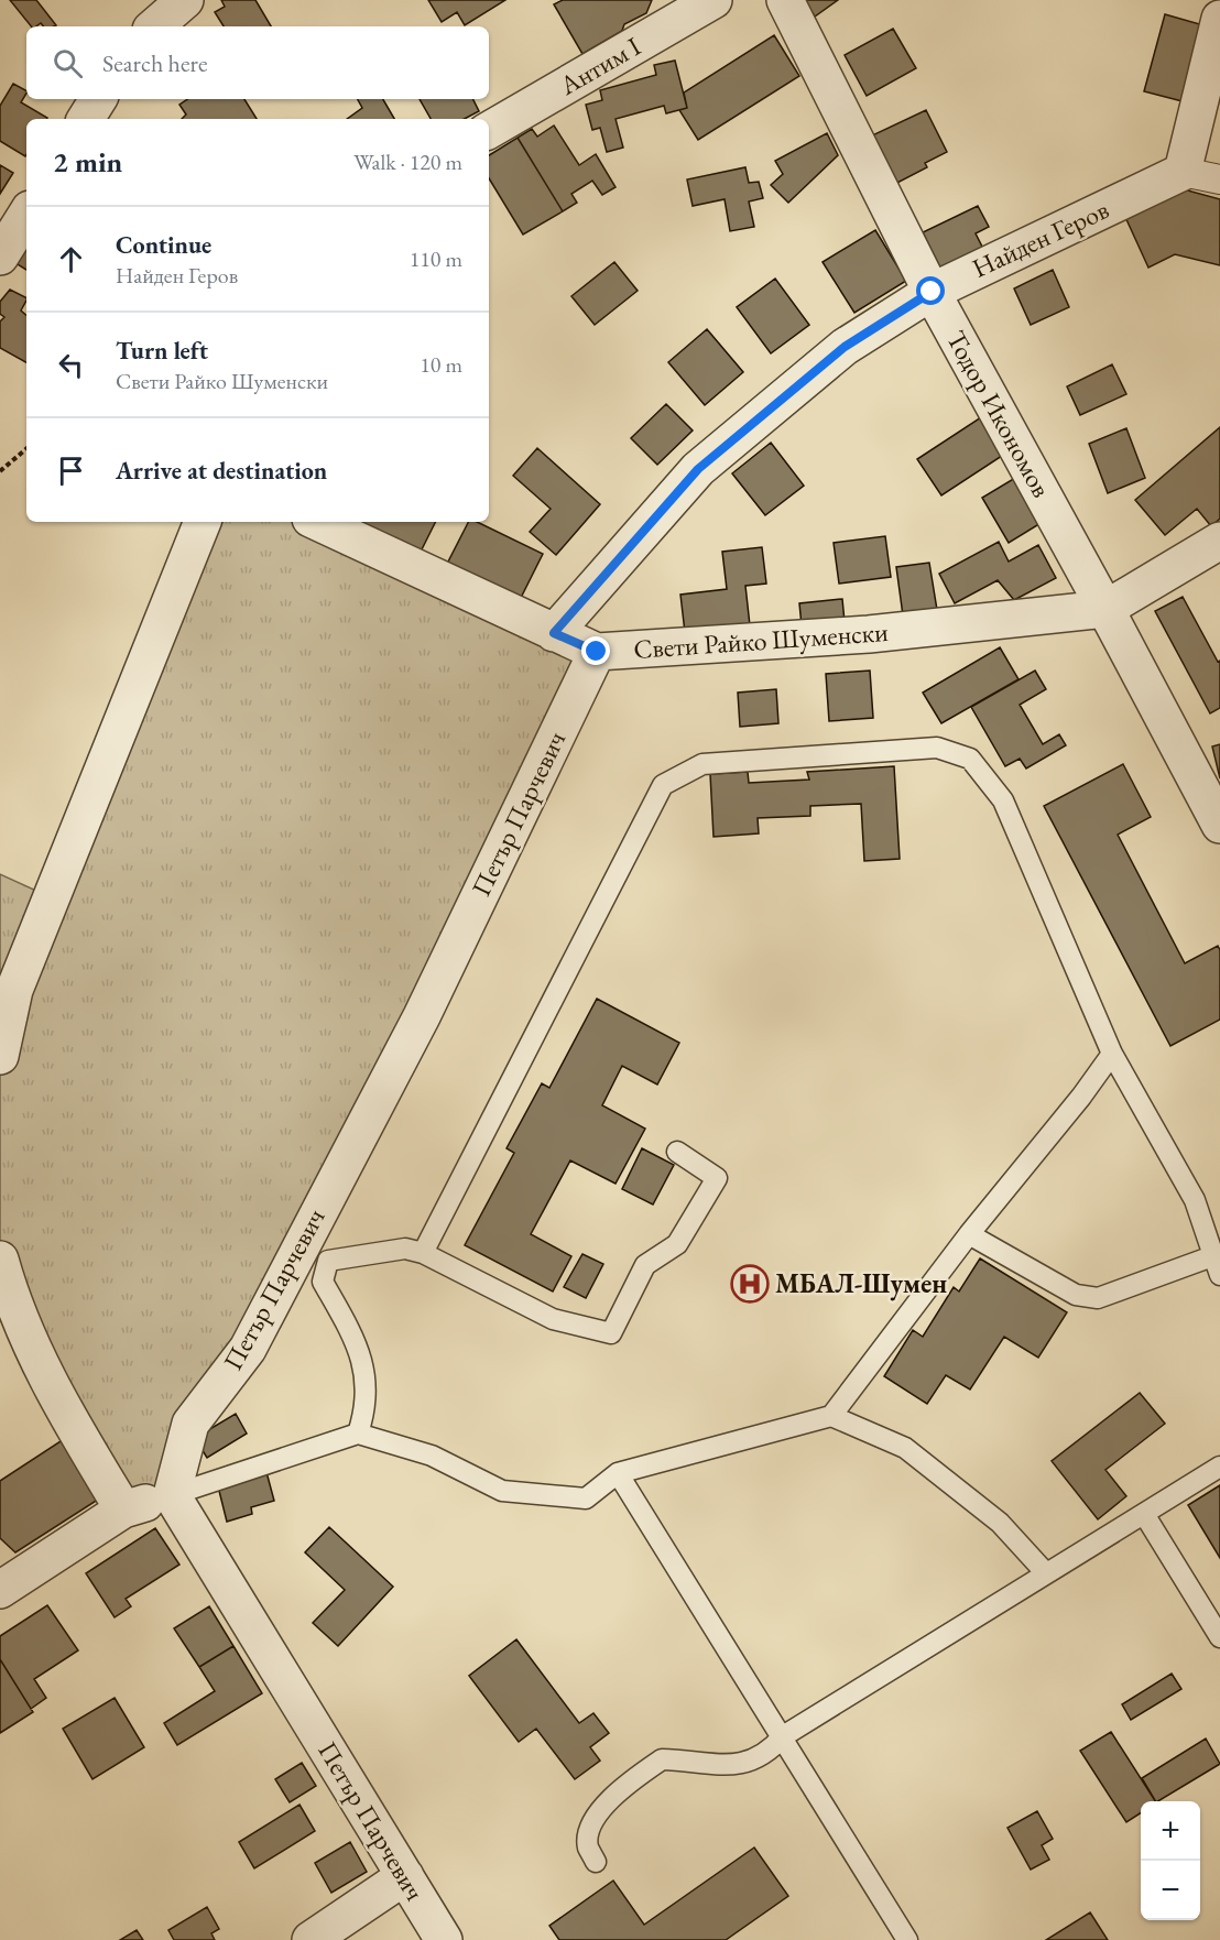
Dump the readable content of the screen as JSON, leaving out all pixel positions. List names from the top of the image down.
{
  "streets": {
    "street": [
      "Антим I",
      "Найден Геров",
      "Тодор Икономов",
      "Свети Райко Шуменски",
      "Петър Парчевич"
    ]
  },
  "crossings": [
    ["Найден Геров", "Тодор Икономов"],
    ["Найден Геров", "Свети Райко Шуменски"],
    ["Тодор Икономов", "Свети Райко Шуменски"],
    ["Свети Райко Шуменски", "Петър Парчевич"]
  ],
  "places": {
    "hospital": ["МБАЛ-Шумен"]
  },
  "page": {
    "search": "Search here",
    "heading": ["2 min", "Walk · 120 m"],
    "list": [
      ["Continue", "Найден Геров", "110 m"],
      ["Turn left", "Свети Райко Шуменски", "10 m"],
      "Arrive at destination"
    ],
    "map_buttons": ["+", "−"]
  }
}
